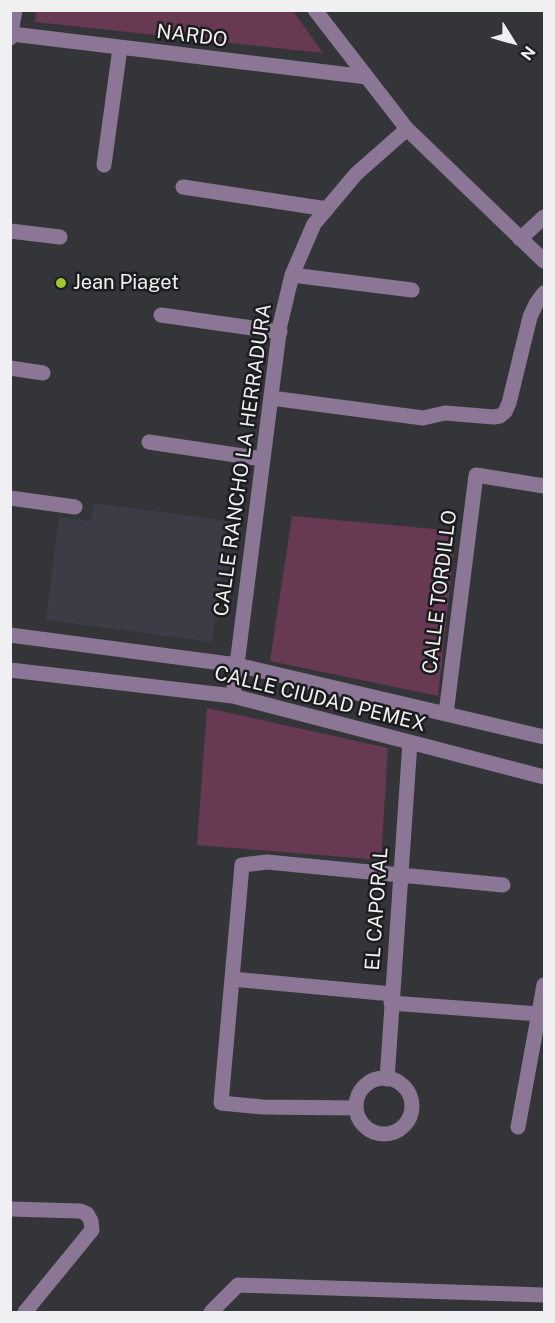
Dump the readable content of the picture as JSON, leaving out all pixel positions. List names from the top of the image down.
{
  "streets": {
    "street": [
      "NARDO",
      "CALLE RANCHO LA HERRADURA",
      "CALLE TORDILLO",
      "CALLE CIUDAD PEMEX",
      "EL CAPORAL"
    ]
  },
  "crossings": [
    ["CALLE RANCHO LA HERRADURA", "CALLE CIUDAD PEMEX"],
    ["CALLE TORDILLO", "CALLE CIUDAD PEMEX"],
    ["CALLE CIUDAD PEMEX", "EL CAPORAL"]
  ],
  "places": ["Jean Piaget"],
  "north": "bottom right"
}
